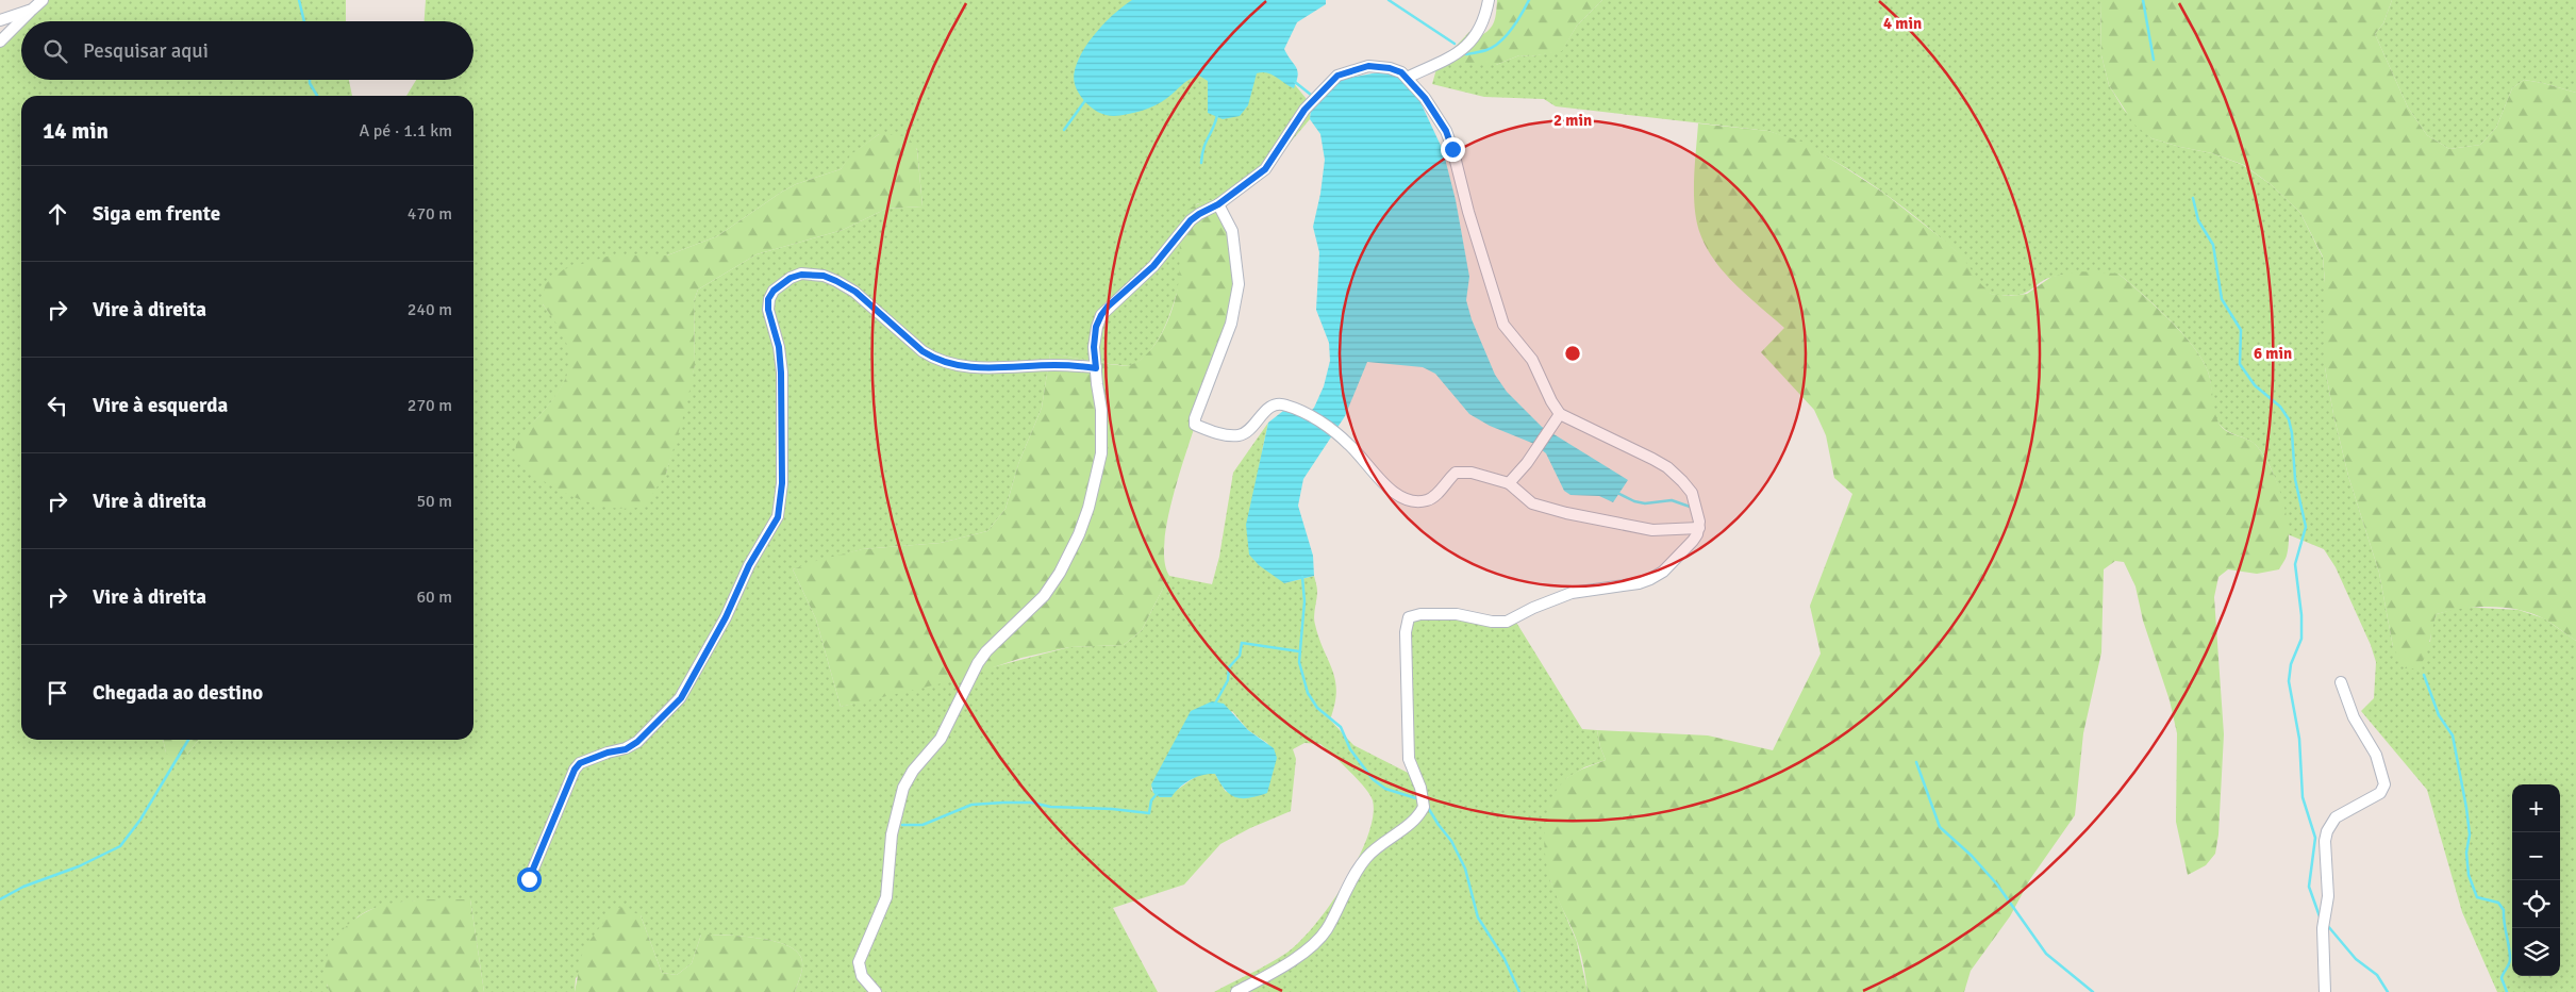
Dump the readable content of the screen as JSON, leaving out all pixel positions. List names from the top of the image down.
{
  "page": {
    "search": "Pesquisar aqui",
    "heading": ["14 min", "A pé · 1.1 km"],
    "list": [
      ["Siga em frente", "470 m"],
      ["Vire à direita", "240 m"],
      ["Vire à esquerda", "270 m"],
      ["Vire à direita", "50 m"],
      ["Vire à direita", "60 m"],
      "Chegada ao destino"
    ],
    "map_buttons": ["+", "−"]
  },
  "rings": ["4 min", "2 min", "6 min"]
}
